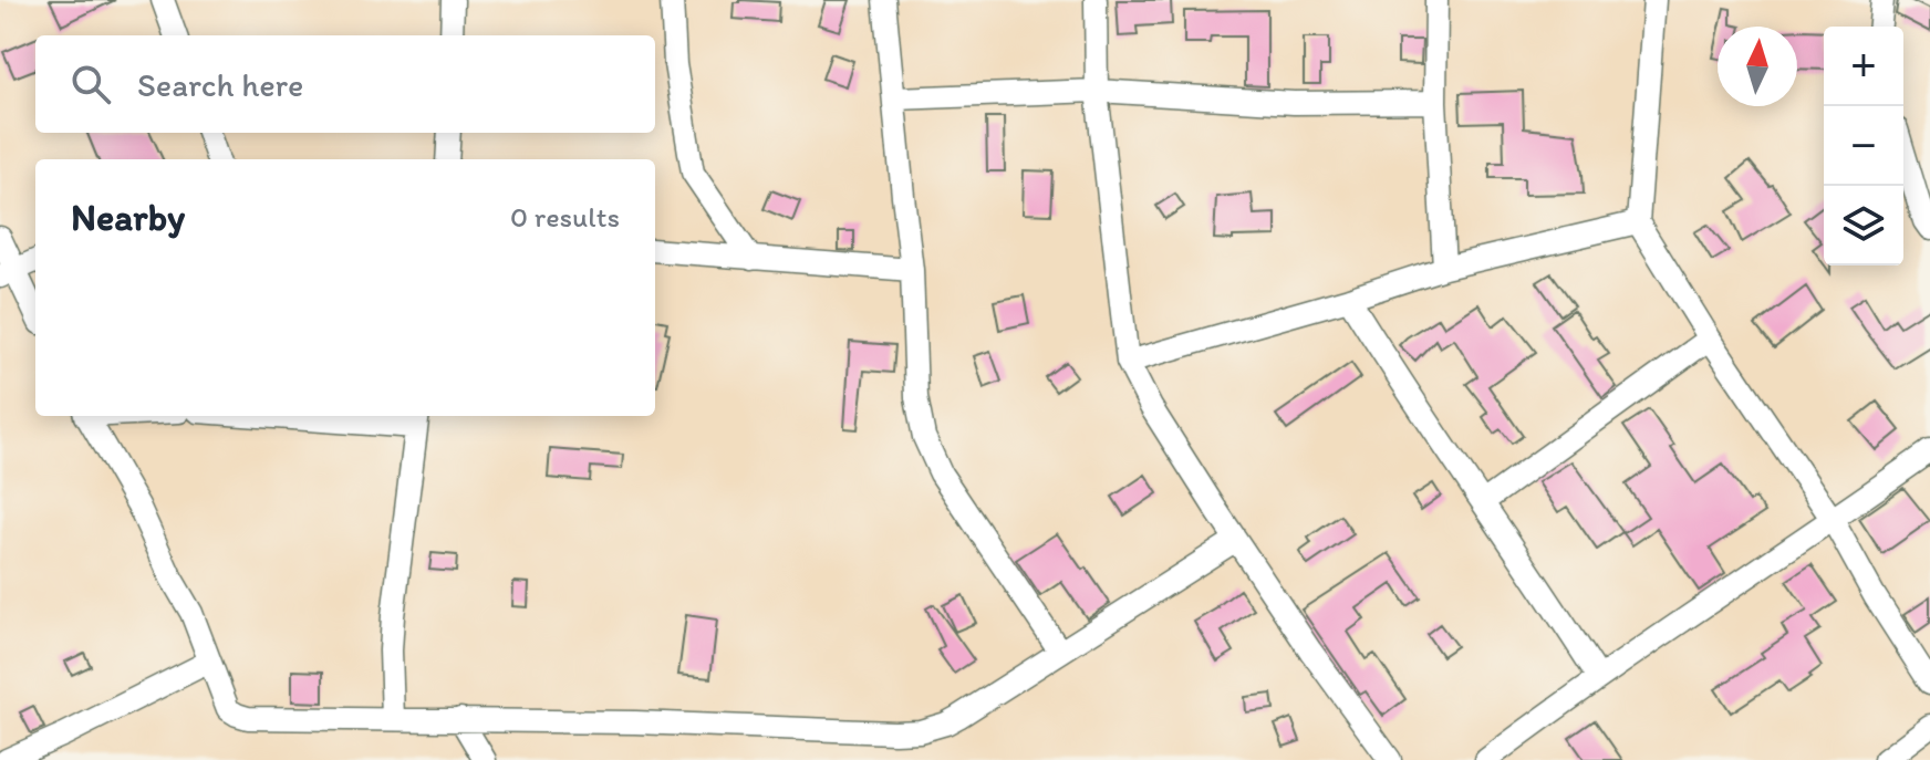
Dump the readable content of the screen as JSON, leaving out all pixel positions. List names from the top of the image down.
{
  "north": "top",
  "page": {
    "map_buttons": ["+", "−"],
    "search": "Search here",
    "heading": ["Nearby", "0 results"]
  }
}
